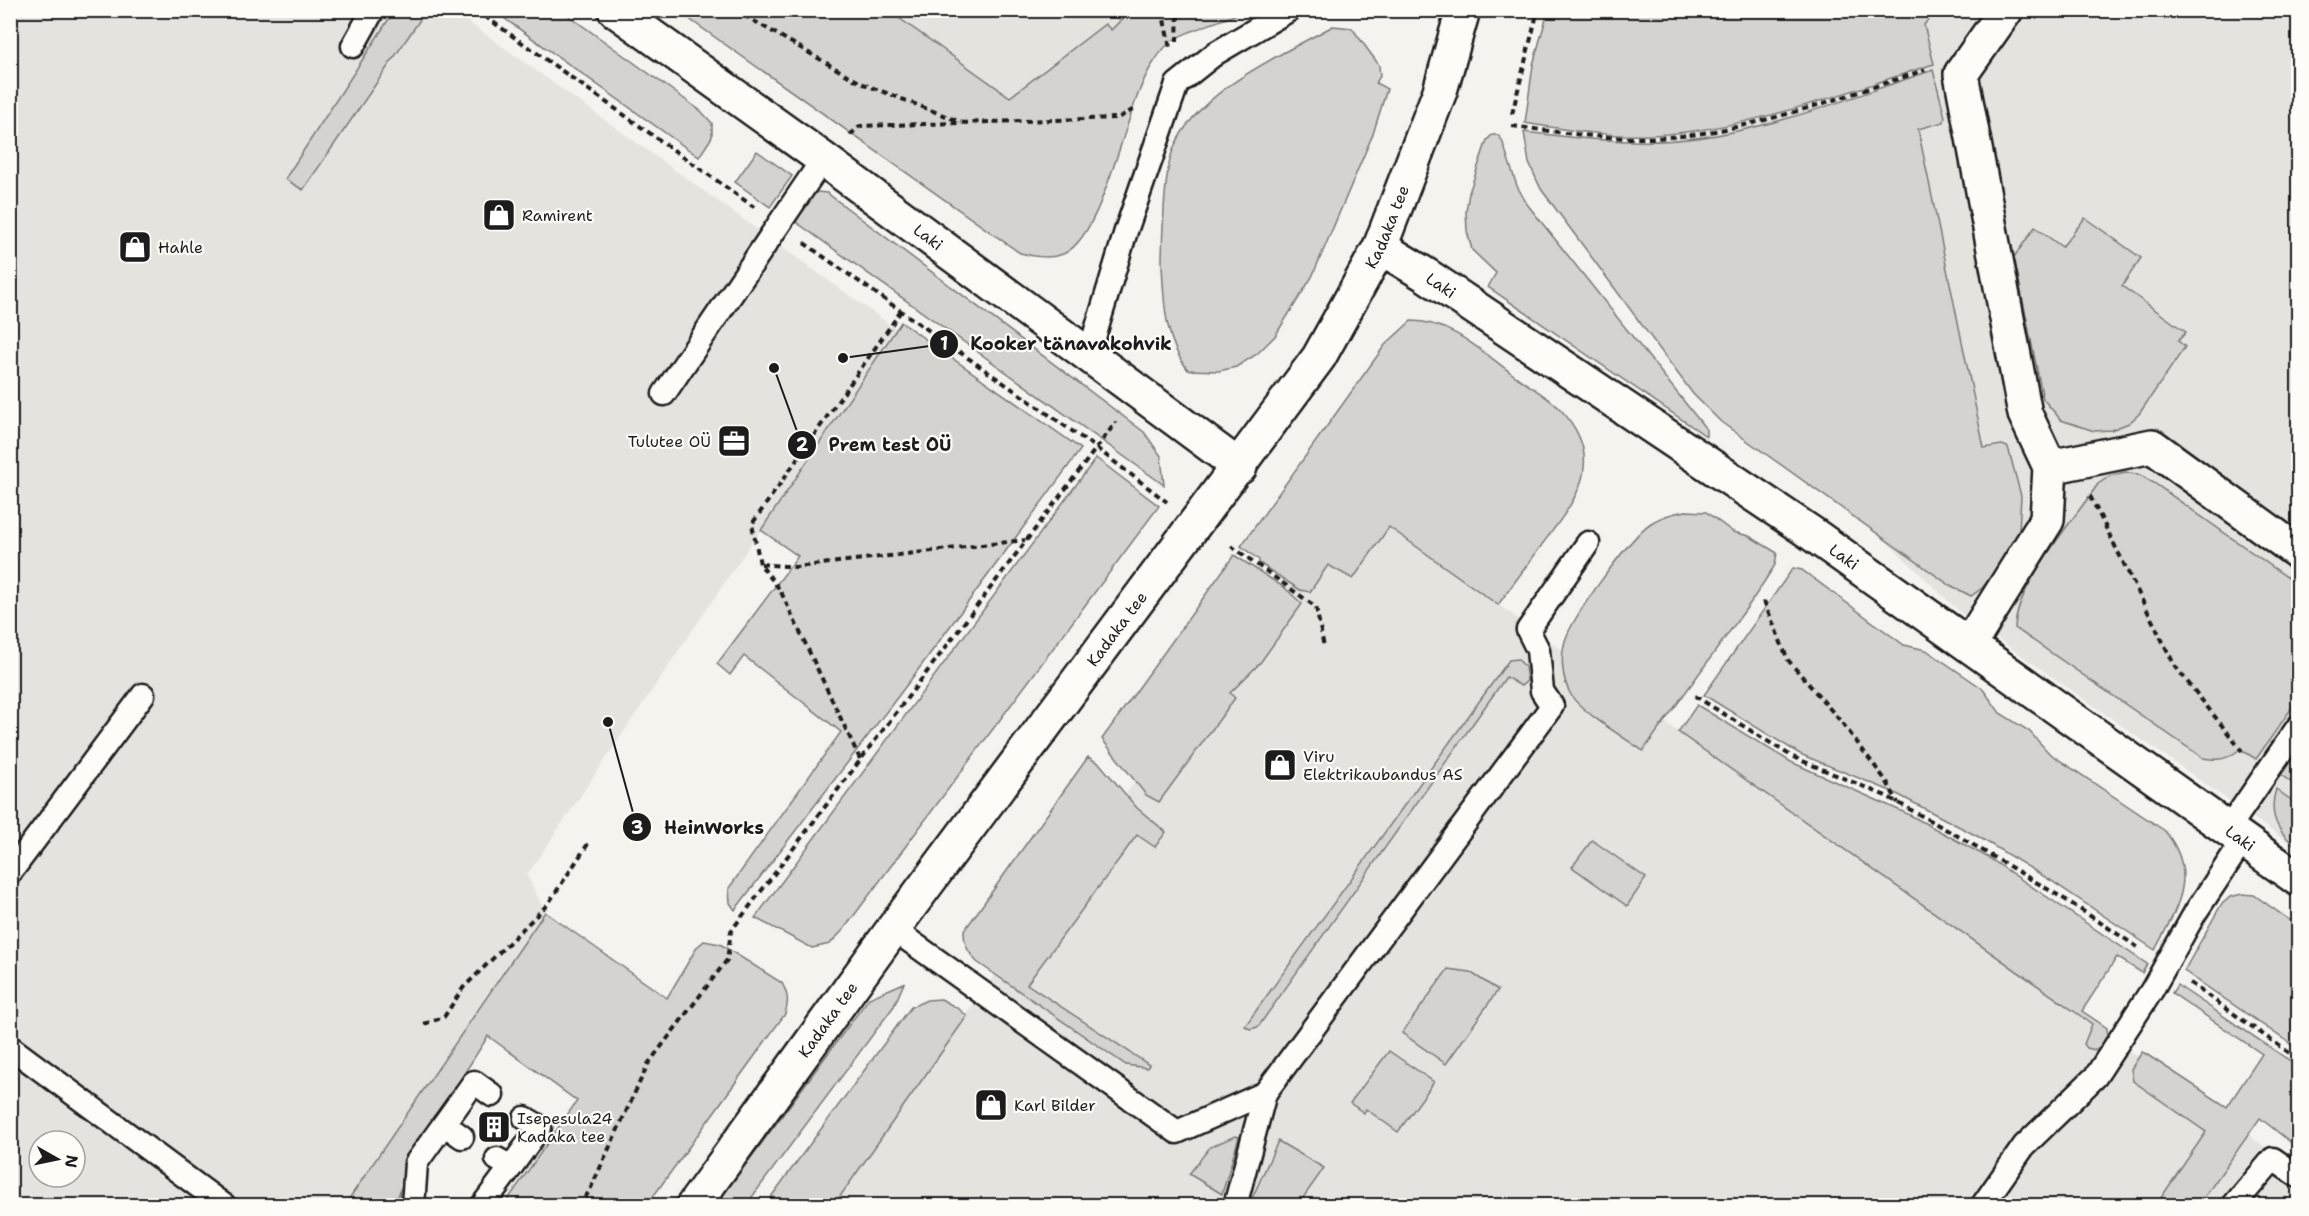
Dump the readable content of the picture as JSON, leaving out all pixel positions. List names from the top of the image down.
{
  "streets": {
    "street": ["Kadaka tee", "Laki"]
  },
  "crossings": [
    ["Kadaka tee", "Laki"]
  ],
  "places": {
    "shop": [
      "Ramirent",
      "Hahle",
      "Viru Elektrikaubandus AS",
      "Karl Bilder"
    ],
    "other": ["Kooker tänavakohvik", "Prem test OÜ", "HeinWorks"],
    "office": ["Tulutee OÜ"],
    "building": ["Isepesula24 Kadaka tee"]
  },
  "north": "right"
}
